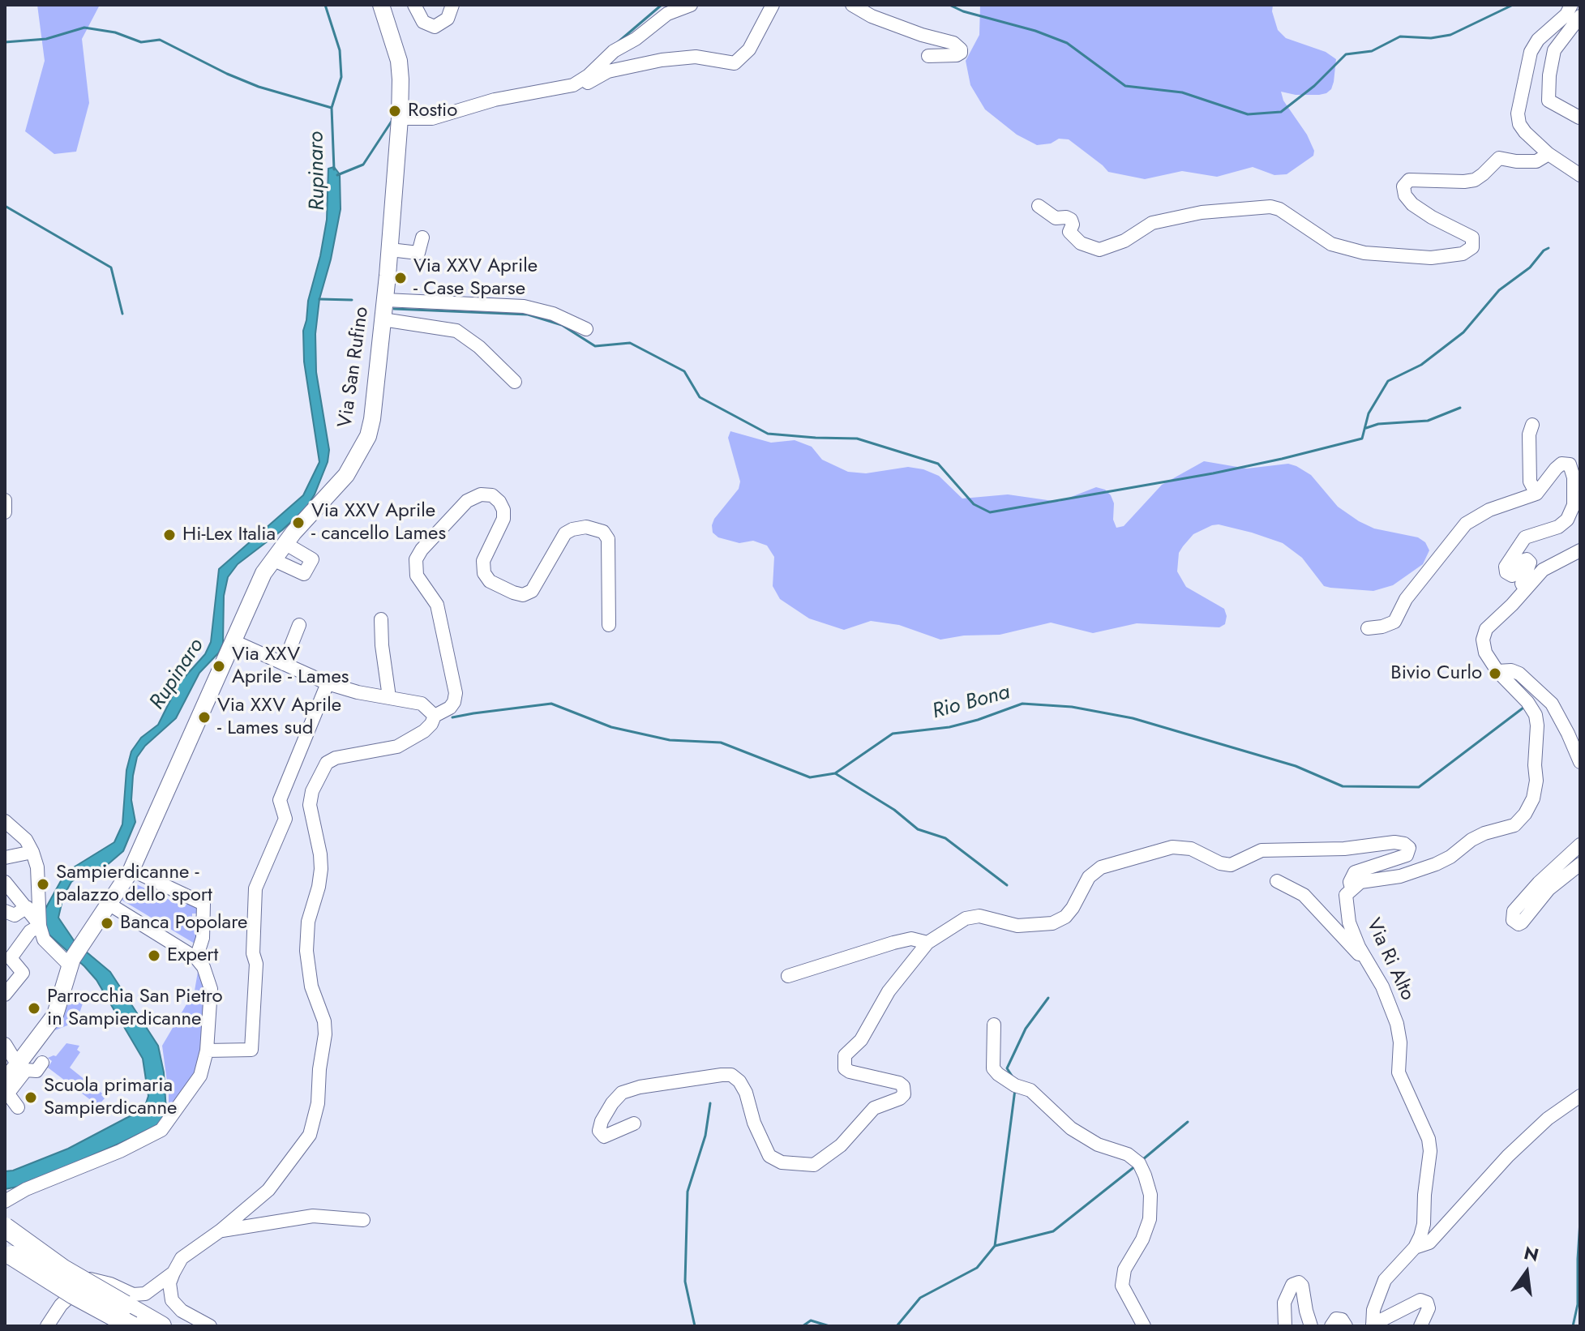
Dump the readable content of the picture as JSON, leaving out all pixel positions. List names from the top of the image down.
{
  "streets": {
    "main road": ["Via San Rufino"],
    "street": ["Via Ri Alto"]
  },
  "water": ["Rupinaro", "Rio Bona"],
  "places": [
    "Rostio",
    "Via XXV Aprile - Case Sparse",
    "Via XXV Aprile - cancello Lames",
    "Hi-Lex Italia",
    "Via XXV Aprile - Lames",
    "Bivio Curlo",
    "Via XXV Aprile - Lames sud",
    "Sampierdicanne - palazzo dello sport",
    "Banca Popolare",
    "Expert",
    "Parrocchia San Pietro in Sampierdicanne",
    "Scuola primaria Sampierdicanne"
  ],
  "north": "top"
}
